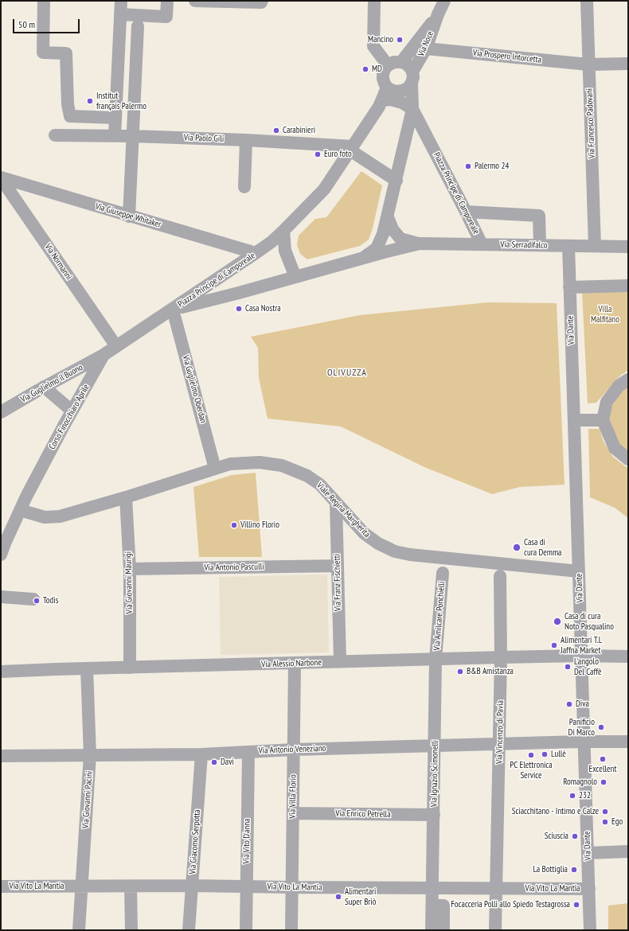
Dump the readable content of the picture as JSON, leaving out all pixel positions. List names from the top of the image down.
{
  "streets": {
    "street": [
      "Via Noce",
      "Via Prospero Intorcetta",
      "Via Francesco Padovani",
      "Via Paolo Gili",
      "Piazza Principe di Camporeale",
      "Via Giuseppe Whitaker",
      "Via Serradifalco",
      "Via Normanni",
      "Via Dante",
      "Via Guglielmo il Buono",
      "Via Guglielmo Oberdan",
      "Corso Finocchiaro Aprile",
      "Viale Regina Margherita",
      "Via Antonio Pasculli",
      "Via Giovanni Maurigi",
      "Via Franz Fischietti",
      "Via Amilcare Ponchielli",
      "Via Alessio Narbone",
      "Via Vincenzo di Pavia",
      "Via Antonio Veneziano",
      "Via Ignazio Scimonelli",
      "Via Villa Florio",
      "Via Giovanni Pacini",
      "Via Enrico Petrella",
      "Via Vito D'anna",
      "Via Giacomo Serpotta",
      "Via Vito La Mantia"
    ]
  },
  "crossings": [
    ["Via Noce", "Via Prospero Intorcetta"],
    ["Via Noce", "Piazza Principe di Camporeale"],
    ["Via Prospero Intorcetta", "Via Francesco Padovani"],
    ["Via Francesco Padovani", "Via Serradifalco"],
    ["Via Paolo Gili", "Piazza Principe di Camporeale"],
    ["Piazza Principe di Camporeale", "Via Giuseppe Whitaker"],
    ["Piazza Principe di Camporeale", "Via Serradifalco"],
    ["Piazza Principe di Camporeale", "Via Guglielmo Oberdan"],
    ["Piazza Principe di Camporeale", "Corso Finocchiaro Aprile"],
    ["Via Giuseppe Whitaker", "Via Normanni"],
    ["Via Serradifalco", "Via Dante"],
    ["Via Normanni", "Corso Finocchiaro Aprile"],
    ["Via Dante", "Viale Regina Margherita"],
    ["Via Dante", "Via Alessio Narbone"],
    ["Via Dante", "Via Antonio Veneziano"],
    ["Via Dante", "Via Vito La Mantia"],
    ["Via Guglielmo il Buono", "Corso Finocchiaro Aprile"],
    ["Via Guglielmo Oberdan", "Corso Finocchiaro Aprile"],
    ["Via Guglielmo Oberdan", "Viale Regina Margherita"],
    ["Corso Finocchiaro Aprile", "Viale Regina Margherita"],
    ["Viale Regina Margherita", "Via Giovanni Maurigi"],
    ["Viale Regina Margherita", "Via Franz Fischietti"],
    ["Via Antonio Pasculli", "Via Giovanni Maurigi"],
    ["Via Antonio Pasculli", "Via Franz Fischietti"],
    ["Via Giovanni Maurigi", "Via Alessio Narbone"],
    ["Via Franz Fischietti", "Via Alessio Narbone"],
    ["Via Amilcare Ponchielli", "Via Alessio Narbone"],
    ["Via Amilcare Ponchielli", "Via Ignazio Scimonelli"],
    ["Via Alessio Narbone", "Via Vincenzo di Pavia"],
    ["Via Alessio Narbone", "Via Ignazio Scimonelli"],
    ["Via Alessio Narbone", "Via Villa Florio"],
    ["Via Alessio Narbone", "Via Giovanni Pacini"],
    ["Via Vincenzo di Pavia", "Via Antonio Veneziano"],
    ["Via Vincenzo di Pavia", "Via Vito La Mantia"],
    ["Via Antonio Veneziano", "Via Ignazio Scimonelli"],
    ["Via Antonio Veneziano", "Via Villa Florio"],
    ["Via Antonio Veneziano", "Via Giovanni Pacini"],
    ["Via Antonio Veneziano", "Via Vito D'anna"],
    ["Via Antonio Veneziano", "Via Giacomo Serpotta"],
    ["Via Ignazio Scimonelli", "Via Enrico Petrella"],
    ["Via Ignazio Scimonelli", "Via Vito La Mantia"],
    ["Via Villa Florio", "Via Enrico Petrella"],
    ["Via Villa Florio", "Via Vito La Mantia"],
    ["Via Giovanni Pacini", "Via Vito La Mantia"],
    ["Via Vito D'anna", "Via Vito La Mantia"],
    ["Via Giacomo Serpotta", "Via Vito La Mantia"]
  ],
  "districts": ["OLIVUZZA"],
  "parks": ["Villa Malfitano"],
  "places": [
    "Mancino",
    "MD",
    "Institut français Palermo",
    "Carabinieri",
    "Euro foto",
    "Palermo 24",
    "Casa Nostra",
    "Villino Florio",
    "Casa di cura Demma",
    "Todis",
    "Casa di cura Noto Pasqualino",
    "Alimentari T.L Jaffna Market",
    "L'angolo Del Caffè",
    "B&B Amistanza",
    "Diva",
    "Panificio Di Marco",
    "Lullè",
    "PC Elettronica Service",
    "Excellent",
    "Davì",
    "Romagnolo",
    "232",
    "Sciacchitano - Intimo e Calze",
    "Ego",
    "Sciuscia",
    "La Bottiglia",
    "Alimentari Super Briò",
    "Focacceria Polli allo Spiedo Testagrossa"
  ],
  "scale_bar": "50 m"
}
